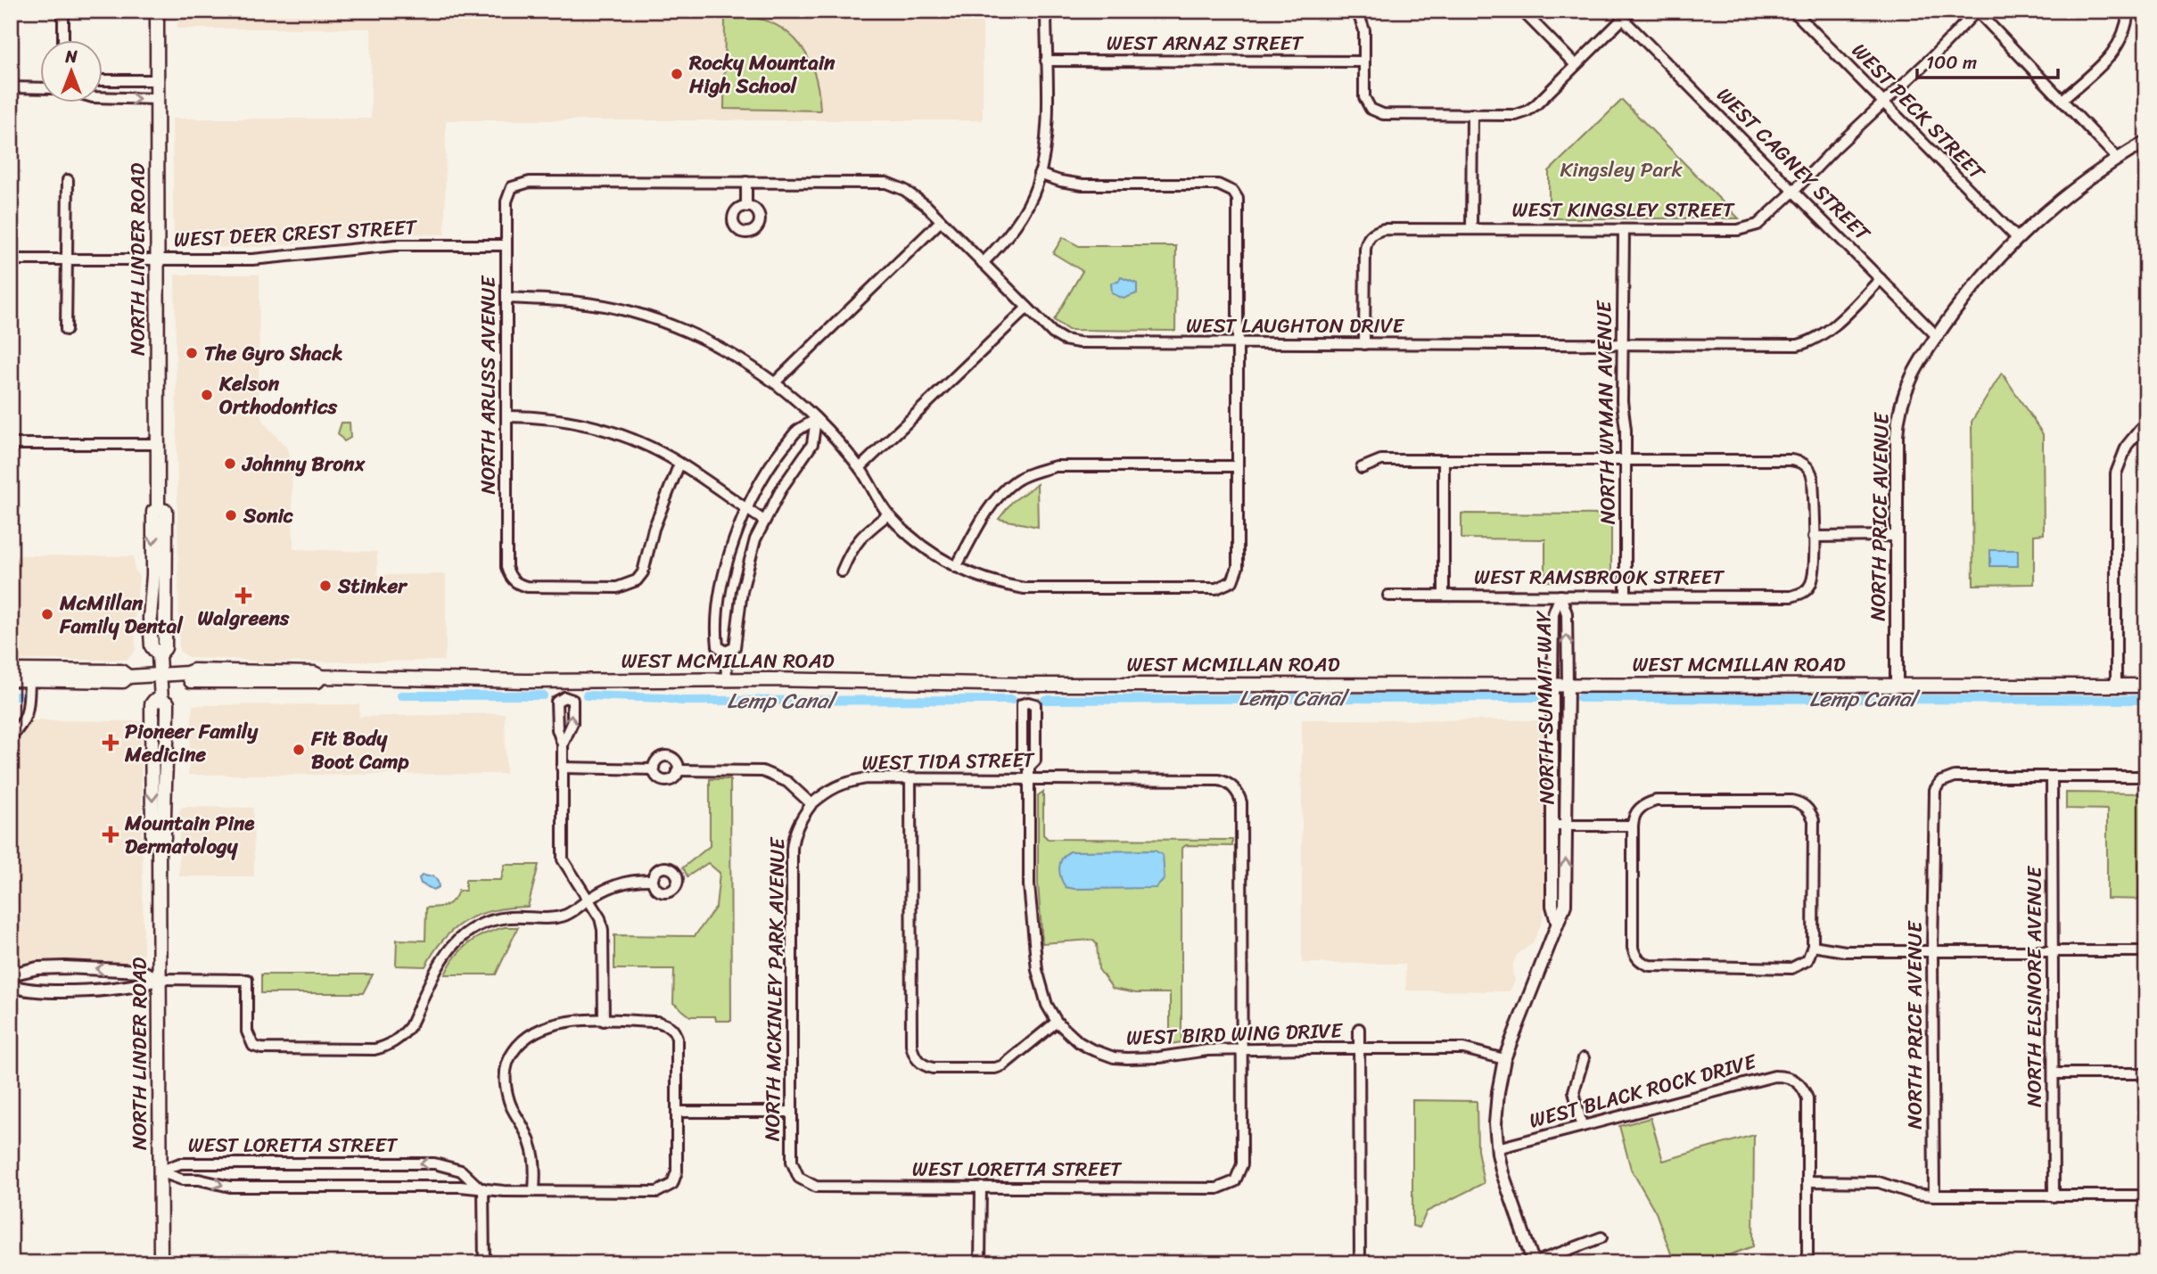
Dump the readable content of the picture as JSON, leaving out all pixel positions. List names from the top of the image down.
{
  "streets": {
    "main road": ["NORTH LINDER ROAD", "WEST MCMILLAN ROAD"],
    "street": [
      "WEST ARNAZ STREET",
      "WEST PECK STREET",
      "WEST CAGNEY STREET",
      "WEST KINGSLEY STREET",
      "WEST DEER CREST STREET",
      "WEST LAUGHTON DRIVE",
      "NORTH ARLISS AVENUE",
      "NORTH WYMAN AVENUE",
      "NORTH PRICE AVENUE",
      "WEST RAMSBROOK STREET",
      "NORTH SUMMIT WAY",
      "WEST TIDA STREET",
      "NORTH ELSINORE AVENUE",
      "NORTH MCKINLEY PARK AVENUE",
      "WEST BIRD WING DRIVE",
      "WEST BLACK ROCK DRIVE",
      "WEST LORETTA STREET"
    ]
  },
  "crossings": [
    ["WEST PECK STREET", "WEST KINGSLEY STREET"],
    ["WEST PECK STREET", "NORTH PRICE AVENUE"],
    ["WEST CAGNEY STREET", "WEST KINGSLEY STREET"],
    ["WEST CAGNEY STREET", "WEST LAUGHTON DRIVE"],
    ["WEST CAGNEY STREET", "NORTH PRICE AVENUE"],
    ["WEST KINGSLEY STREET", "WEST LAUGHTON DRIVE"],
    ["WEST KINGSLEY STREET", "NORTH WYMAN AVENUE"],
    ["WEST DEER CREST STREET", "NORTH LINDER ROAD"],
    ["WEST DEER CREST STREET", "NORTH ARLISS AVENUE"],
    ["NORTH LINDER ROAD", "WEST MCMILLAN ROAD"],
    ["NORTH LINDER ROAD", "WEST LORETTA STREET"],
    ["WEST LAUGHTON DRIVE", "NORTH ARLISS AVENUE"],
    ["WEST LAUGHTON DRIVE", "NORTH WYMAN AVENUE"],
    ["NORTH WYMAN AVENUE", "WEST RAMSBROOK STREET"],
    ["NORTH PRICE AVENUE", "WEST MCMILLAN ROAD"],
    ["NORTH PRICE AVENUE", "NORTH ELSINORE AVENUE"],
    ["WEST RAMSBROOK STREET", "NORTH SUMMIT WAY"],
    ["WEST MCMILLAN ROAD", "NORTH SUMMIT WAY"],
    ["NORTH SUMMIT WAY", "WEST BIRD WING DRIVE"],
    ["NORTH SUMMIT WAY", "WEST BLACK ROCK DRIVE"],
    ["WEST TIDA STREET", "NORTH MCKINLEY PARK AVENUE"],
    ["WEST TIDA STREET", "WEST BIRD WING DRIVE"],
    ["WEST TIDA STREET", "WEST LORETTA STREET"],
    ["NORTH MCKINLEY PARK AVENUE", "WEST LORETTA STREET"],
    ["WEST BIRD WING DRIVE", "WEST LORETTA STREET"]
  ],
  "water": ["Lemp Canal"],
  "parks": ["Kingsley Park"],
  "places": {
    "other": [
      "Rocky Mountain High School",
      "The Gyro Shack",
      "Kelson Orthodontics",
      "Johnny Bronx",
      "Sonic",
      "Stinker",
      "McMillan Family Dental",
      "Fit Body Boot Camp"
    ],
    "health": ["Walgreens", "Pioneer Family Medicine", "Mountain Pine Dermatology"]
  },
  "scale_bar": "100 m",
  "north": "top"
}
